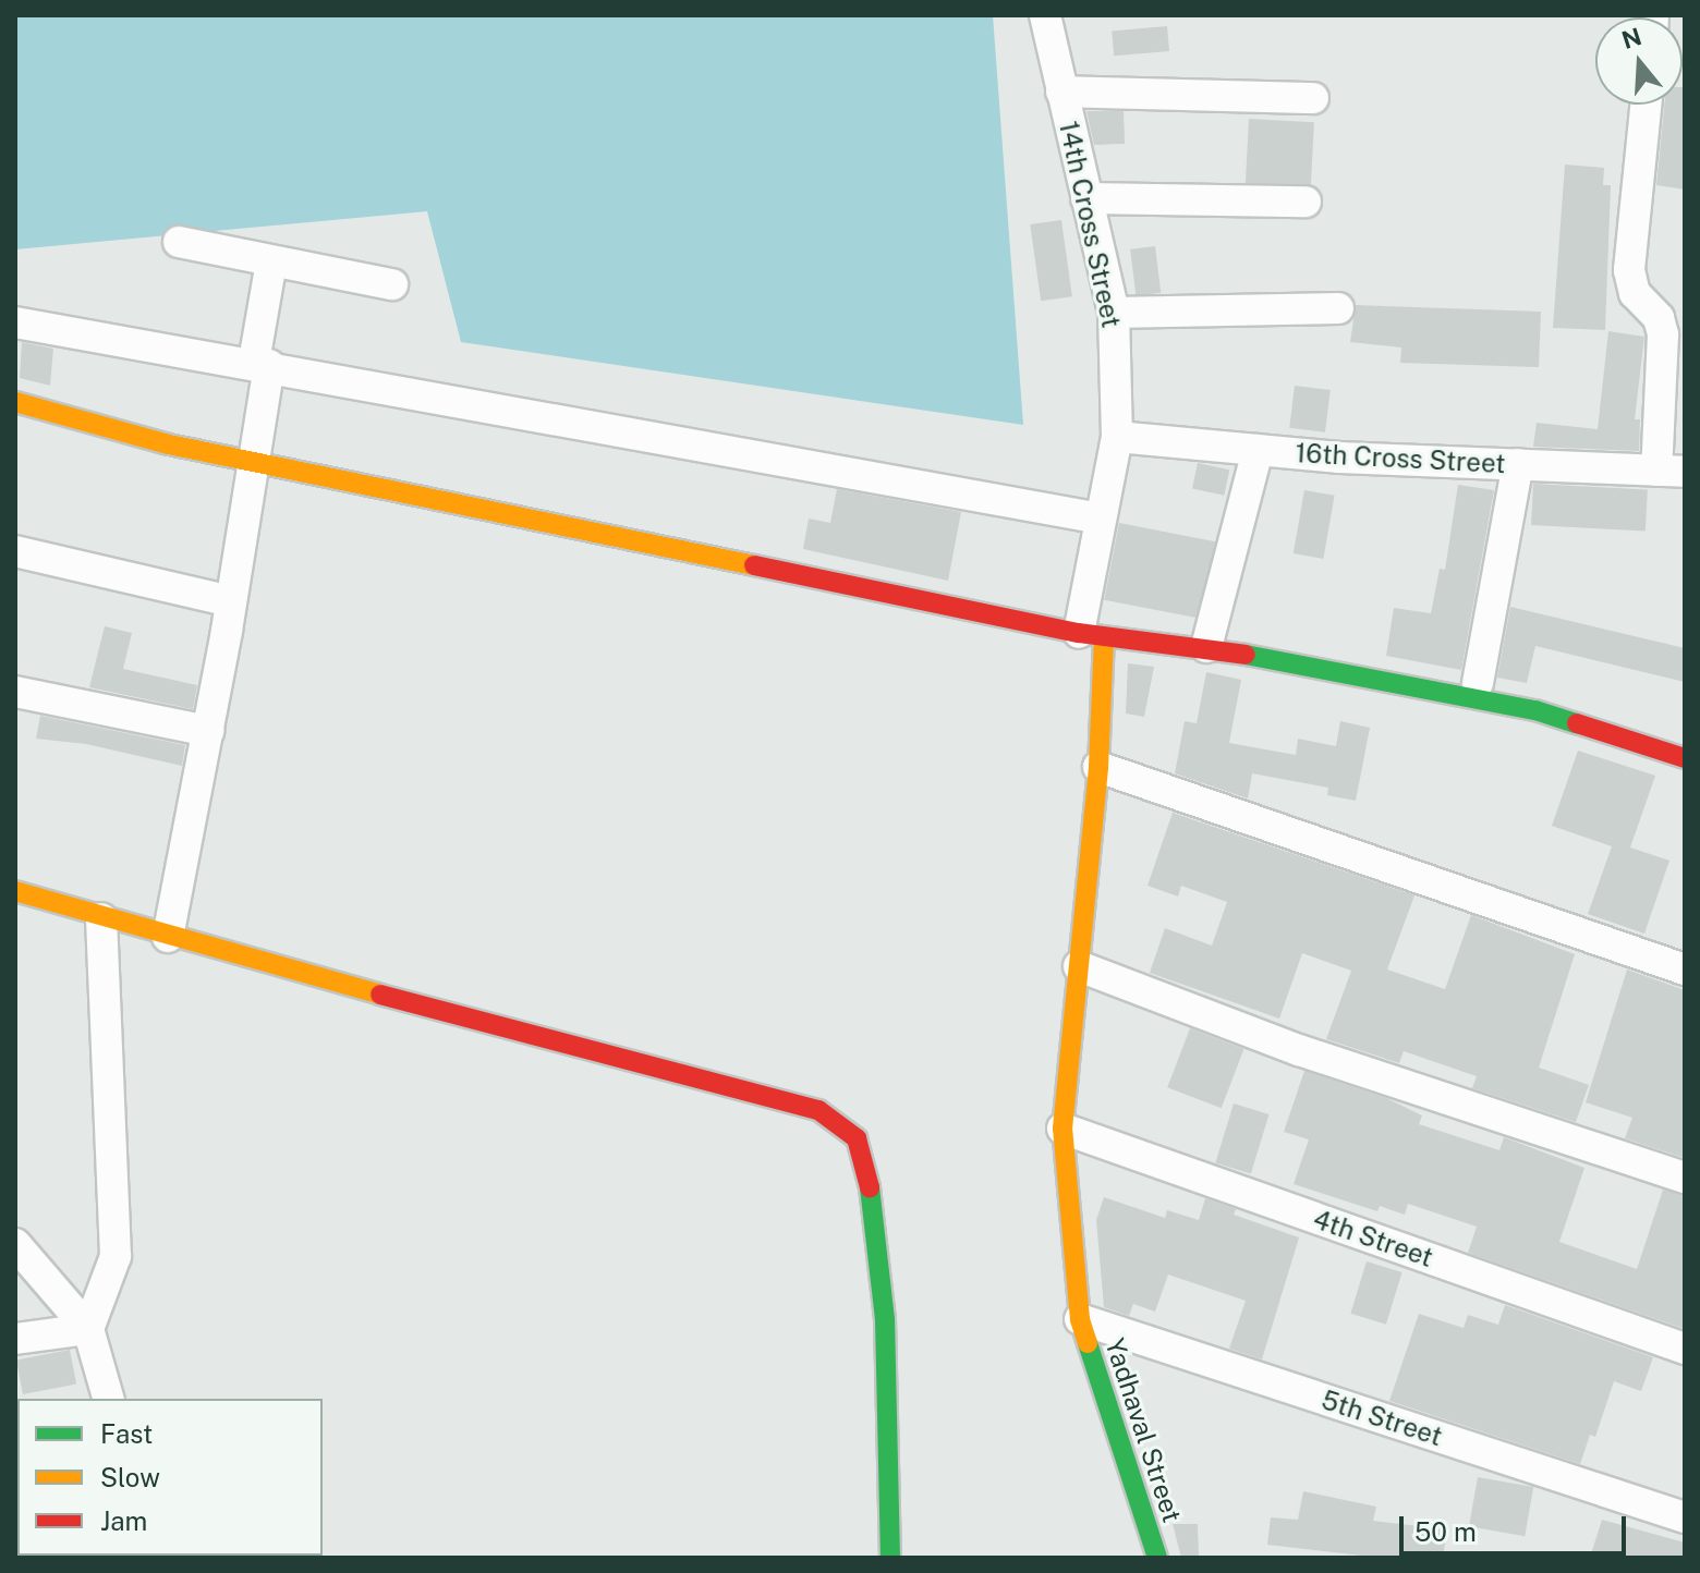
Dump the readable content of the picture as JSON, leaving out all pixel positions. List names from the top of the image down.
{
  "streets": {
    "street": [
      "14th Cross Street",
      "16th Cross Street",
      "4th Street",
      "5th Street",
      "Yadhaval Street"
    ]
  },
  "crossings": [
    ["14th Cross Street", "16th Cross Street"],
    ["14th Cross Street", "Yadhaval Street"],
    ["4th Street", "Yadhaval Street"],
    ["5th Street", "Yadhaval Street"]
  ],
  "legend": ["Fast", "Slow", "Jam"],
  "scale_bar": "50 m",
  "north": "top"
}
